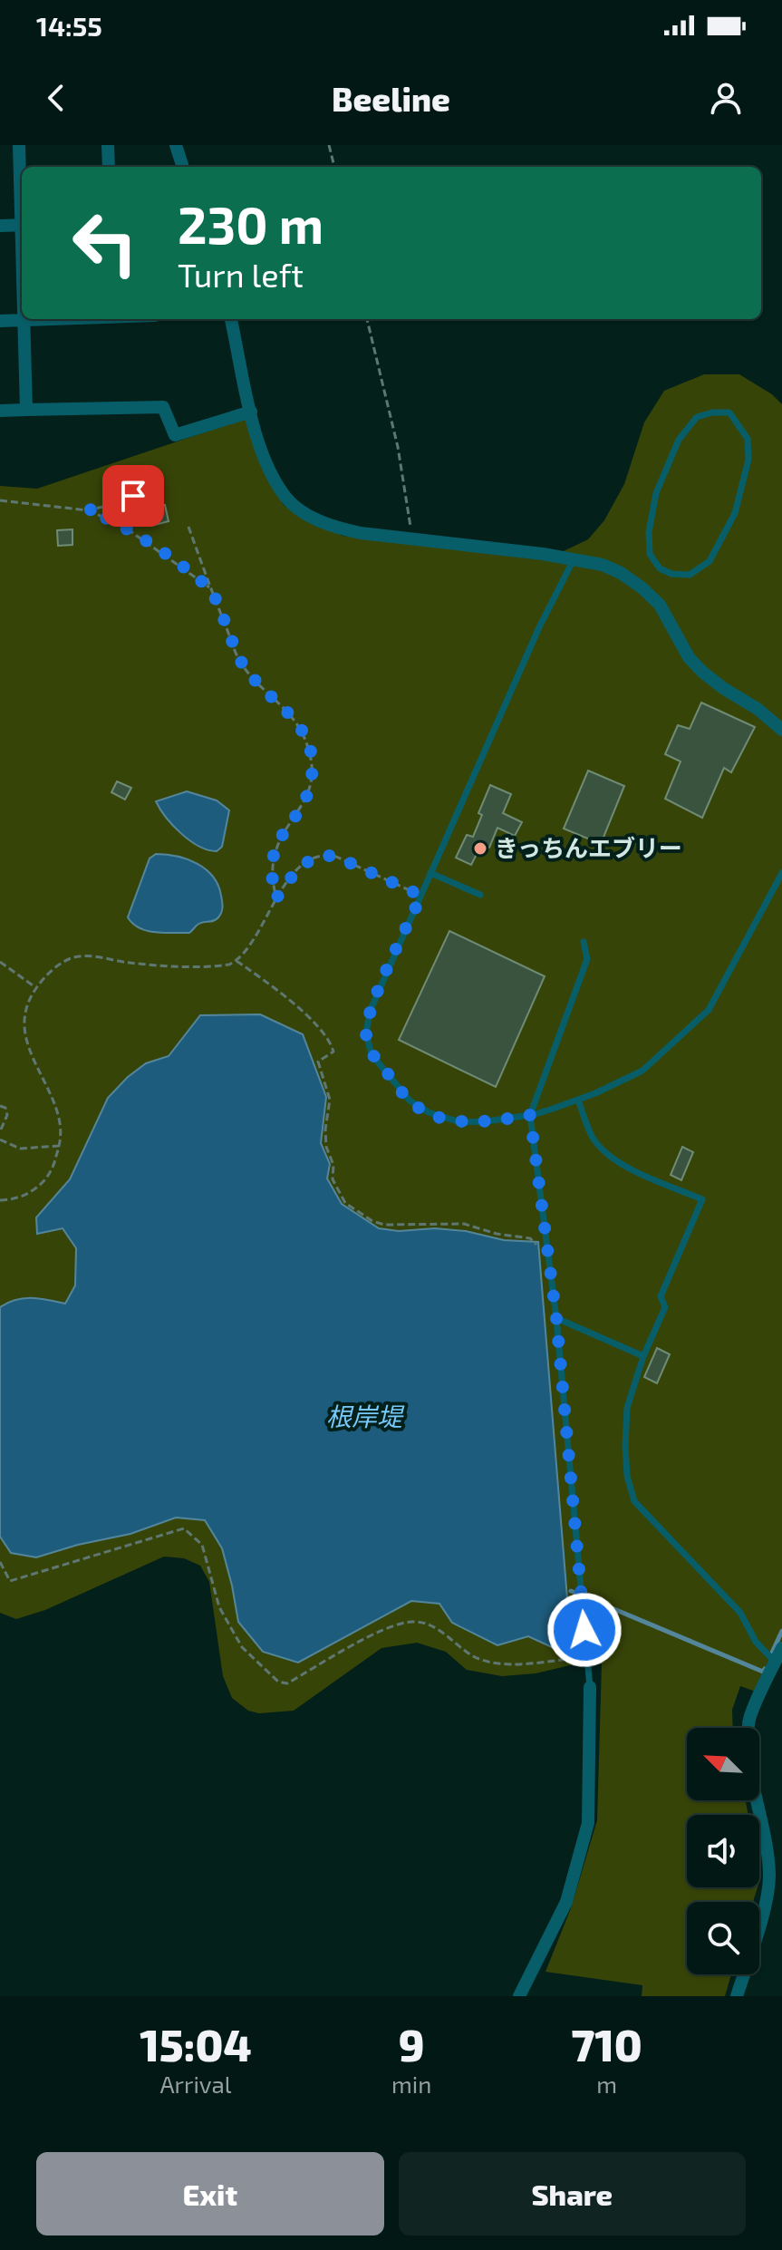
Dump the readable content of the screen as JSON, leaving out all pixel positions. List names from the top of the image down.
{
  "water": ["根岸堤"],
  "places": ["きっちんエブリー"],
  "north": "top left",
  "page": {
    "status": "14:55",
    "header": "Beeline",
    "turn": ["230 m", "Turn left"],
    "eta": [
      "15:04",
      "Arrival",
      "9",
      "min",
      "710",
      "m"
    ],
    "buttons": ["Exit", "Share"]
  }
}
